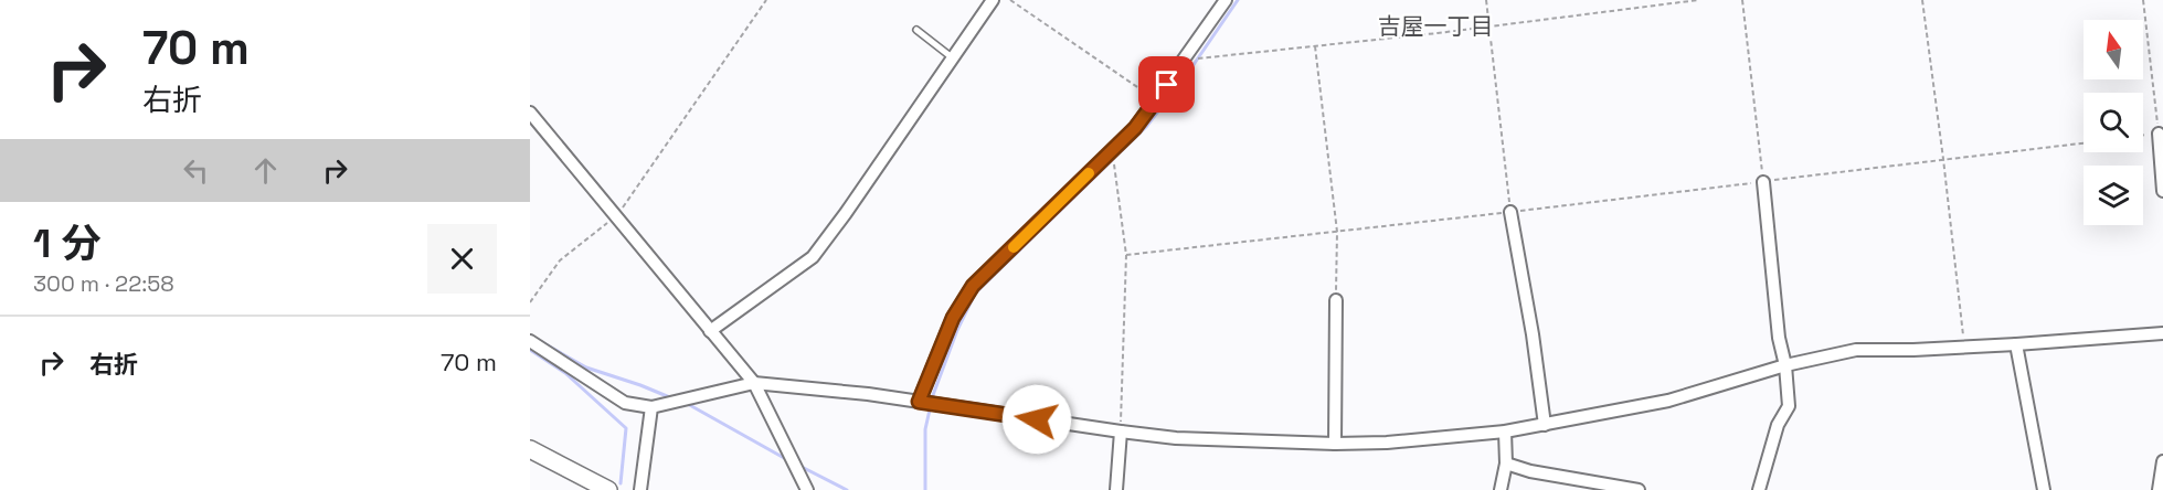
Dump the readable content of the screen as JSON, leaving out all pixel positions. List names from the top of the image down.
{
  "districts": ["吉屋一丁目"],
  "north": "top",
  "page": {
    "turn": ["70 m", "右折"],
    "heading": ["1 分", "300 m · 22:58"],
    "list": [
      {
        "name": "右折",
        "value": "70 m"
      }
    ]
  }
}
